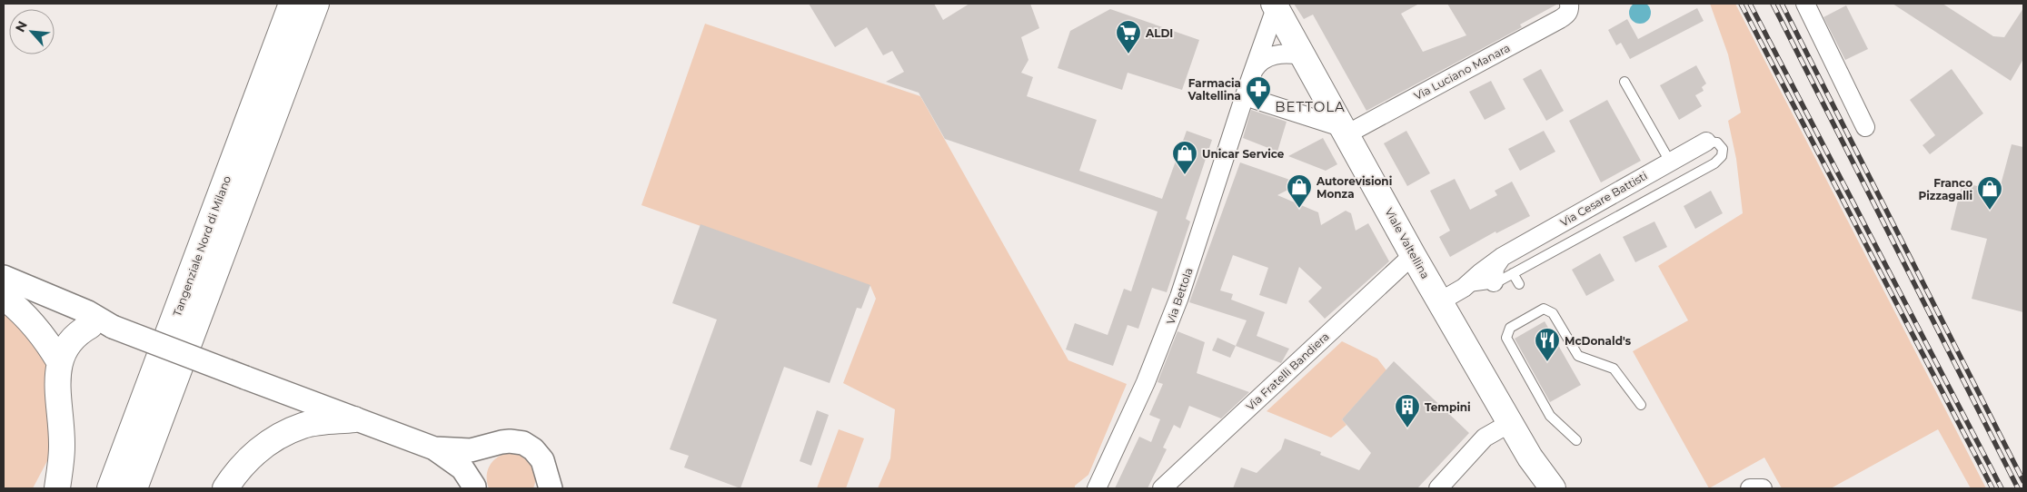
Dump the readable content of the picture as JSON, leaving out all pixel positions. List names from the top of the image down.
{
  "streets": {
    "main road": ["Viale Valtellina", "Tangenziale Nord di Milano"],
    "street": [
      "Via Luciano Manara",
      "Via Cesare Battisti",
      "Via Bettola",
      "Via Fratelli Bandiera"
    ]
  },
  "crossings": [
    ["Via Luciano Manara", "Viale Valtellina"],
    ["Via Cesare Battisti", "Viale Valtellina"],
    ["Viale Valtellina", "Via Bettola"],
    ["Viale Valtellina", "Via Fratelli Bandiera"]
  ],
  "districts": ["BETTOLA"],
  "places": {
    "supermarket": ["ALDI"],
    "pharmacy": ["Farmacia Valtellina"],
    "shop": ["Unicar Service", "Autorevisioni Monza", "Franco Pizzagalli"],
    "restaurant": ["McDonald's"],
    "building": ["Tempini"]
  },
  "north": "top left"
}
